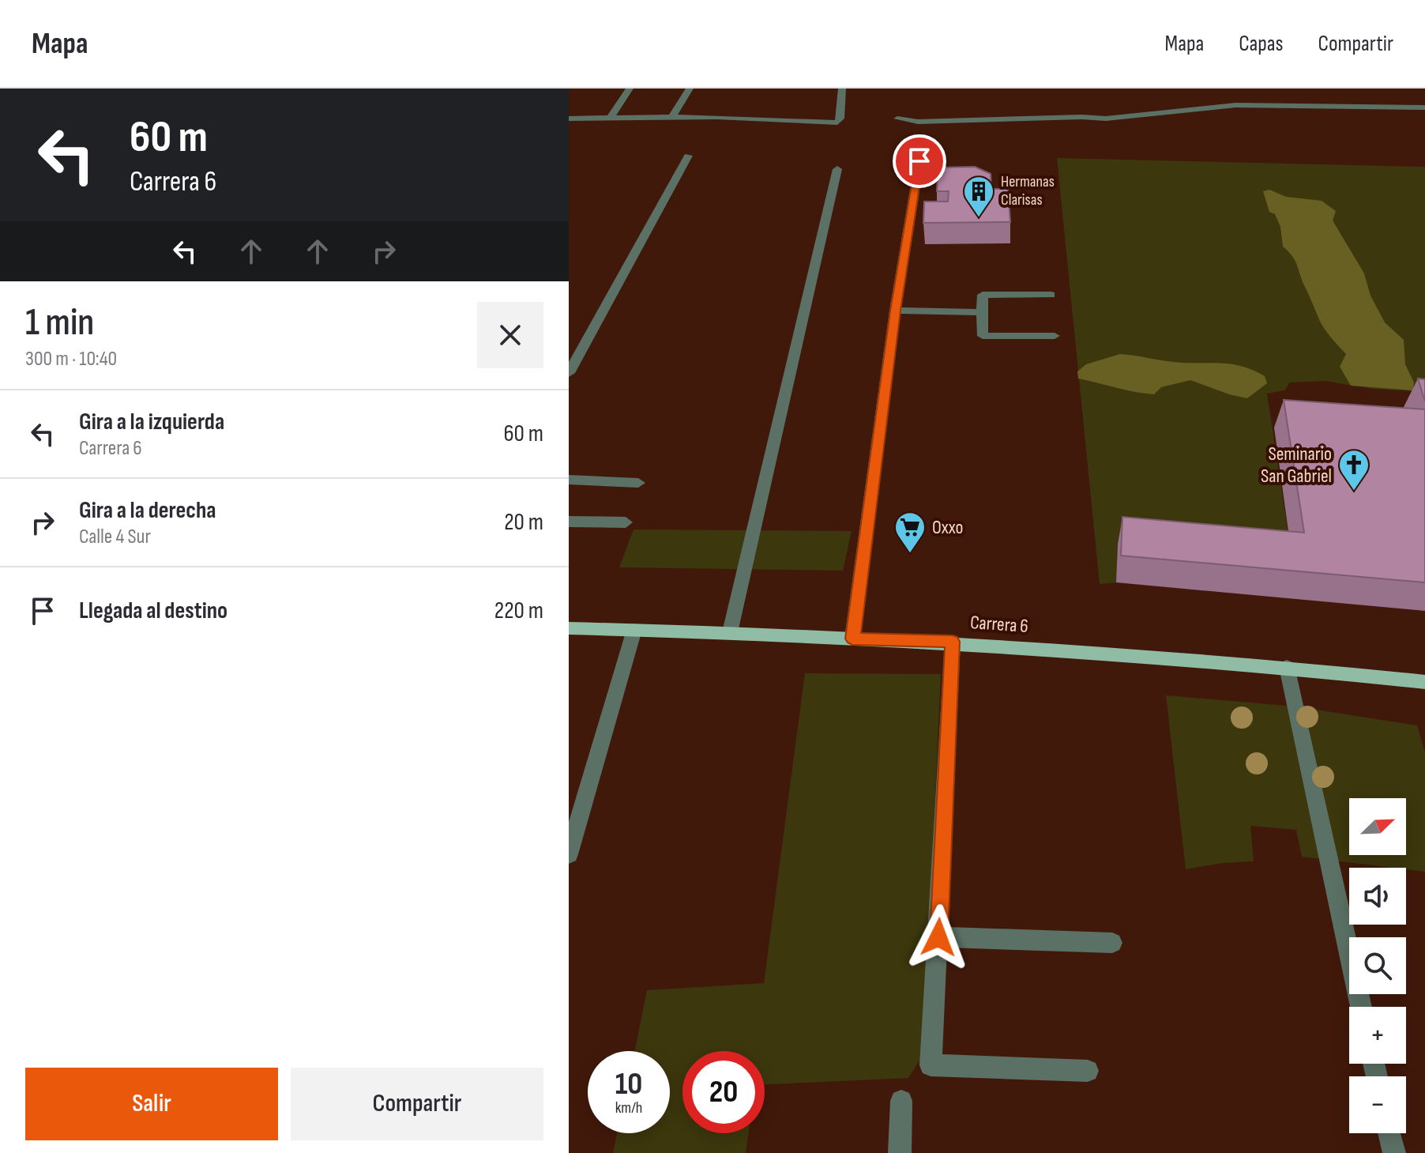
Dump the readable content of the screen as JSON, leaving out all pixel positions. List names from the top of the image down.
{
  "streets": {
    "main road": ["Carrera 6"]
  },
  "places": {
    "building": ["Hermanas Clarisas"],
    "church": ["Seminario San Gabriel"],
    "supermarket": ["Oxxo"]
  },
  "north": "top right",
  "page": {
    "header": "Mapa",
    "nav": ["Mapa", "Capas", "Compartir"],
    "turn": ["60 m", "Carrera 6"],
    "heading": ["1 min", "300 m · 10:40"],
    "list": [
      {
        "name": "Gira a la izquierda",
        "note": "Carrera 6",
        "value": "60 m"
      },
      {
        "name": "Gira a la derecha",
        "note": "Calle 4 Sur",
        "value": "20 m"
      },
      {
        "name": "Llegada al destino",
        "value": "220 m"
      }
    ],
    "map_buttons": ["+", "−"],
    "speed": "10 km/h",
    "limit": "20",
    "buttons": ["Salir", "Compartir"]
  }
}
